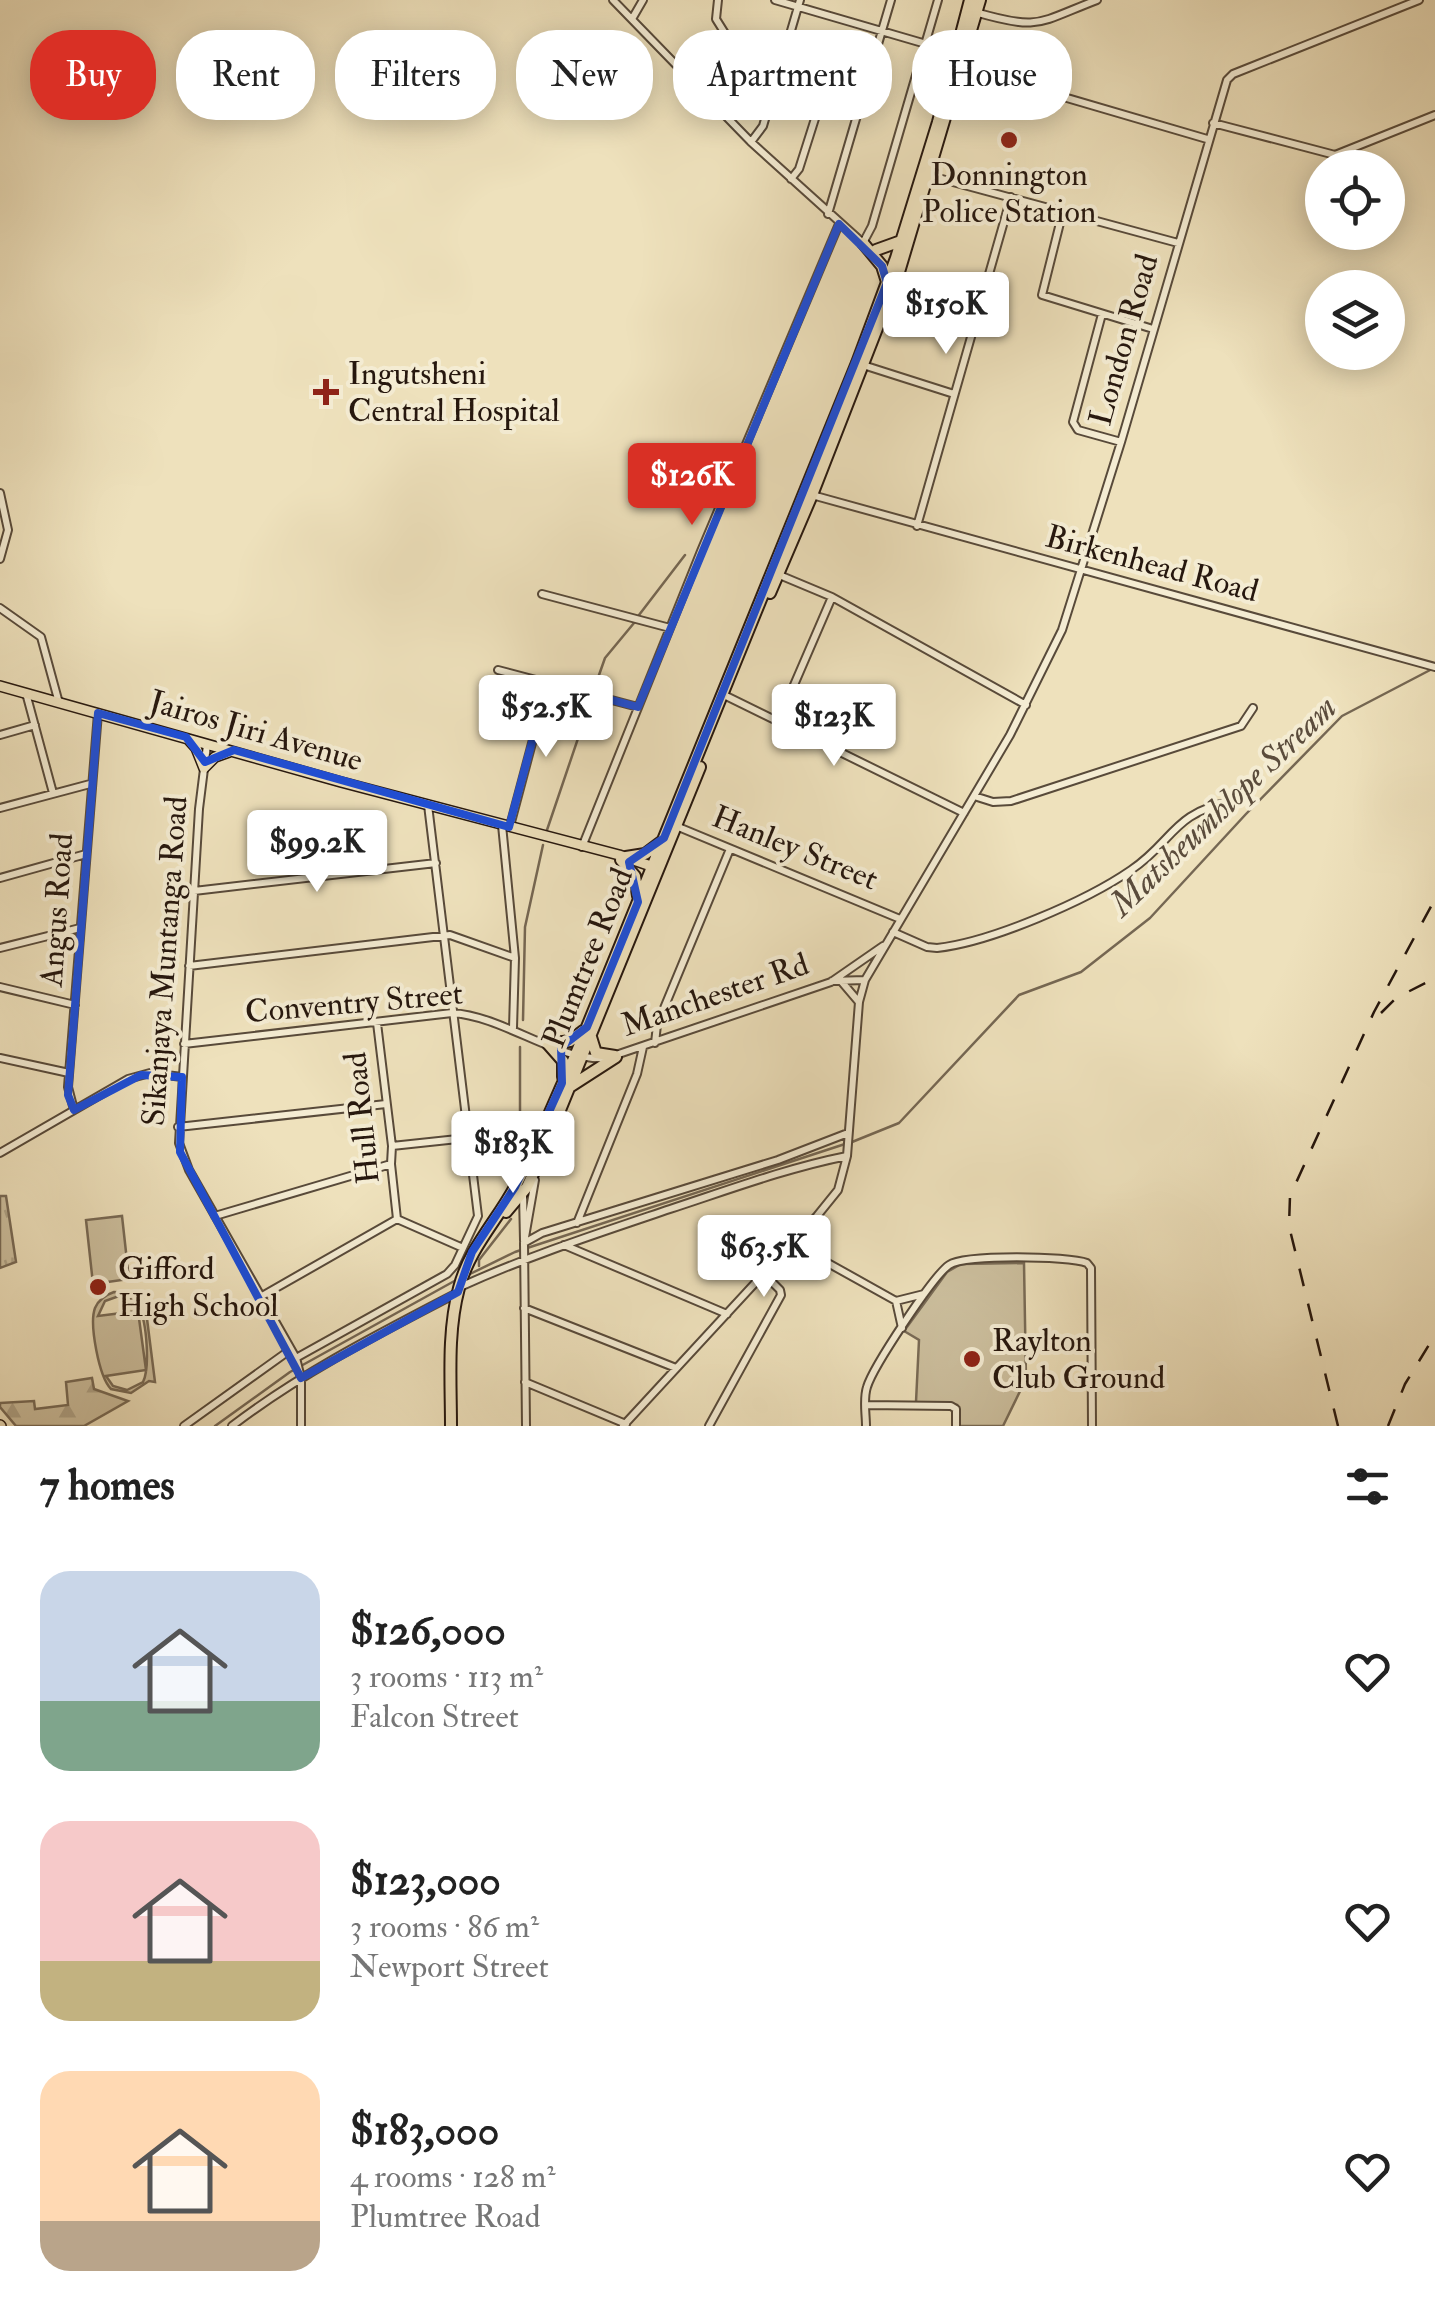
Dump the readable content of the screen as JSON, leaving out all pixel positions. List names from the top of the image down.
{
  "streets": {
    "highway": ["Plumtree Road"],
    "main road": ["Jairos Jiri Avenue"],
    "street": [
      "London Road",
      "Birkenhead Road",
      "Hanley Street",
      "Angus Road",
      "Sikanjaya Muntanga Road",
      "Manchester Rd",
      "Conventry Street",
      "Hull Road"
    ]
  },
  "crossings": [
    ["London Road", "Birkenhead Road"],
    ["London Road", "Hanley Street"],
    ["Birkenhead Road", "Plumtree Road"],
    ["Jairos Jiri Avenue", "Angus Road"],
    ["Jairos Jiri Avenue", "Plumtree Road"],
    ["Jairos Jiri Avenue", "Sikanjaya Muntanga Road"],
    ["Hanley Street", "Plumtree Road"],
    ["Plumtree Road", "Manchester Rd"],
    ["Plumtree Road", "Conventry Street"],
    ["Sikanjaya Muntanga Road", "Conventry Street"],
    ["Manchester Rd", "Conventry Street"],
    ["Conventry Street", "Hull Road"]
  ],
  "water": ["Matsheumhlope Stream"],
  "places": {
    "other": ["Donnington Police Station", "Gifford High School", "Raylton Club Ground"],
    "health": ["Ingutsheni Central Hospital"]
  },
  "page": {
    "chip": [
      "Buy",
      "Rent",
      "Filters",
      "New",
      "Apartment",
      "House"
    ],
    "price": [
      "$150K",
      "$126K",
      "$52.5K",
      "$123K",
      "$99.2K",
      "$183K",
      "$63.5K"
    ],
    "heading": "7 homes",
    "list": [
      {
        "name": "$126,000",
        "note": "3 rooms · 113 m² · Falcon Street"
      },
      {
        "name": "$123,000",
        "note": "3 rooms · 86 m² · Newport Street"
      },
      {
        "name": "$183,000",
        "note": "4 rooms · 128 m² · Plumtree Road"
      }
    ]
  }
}
